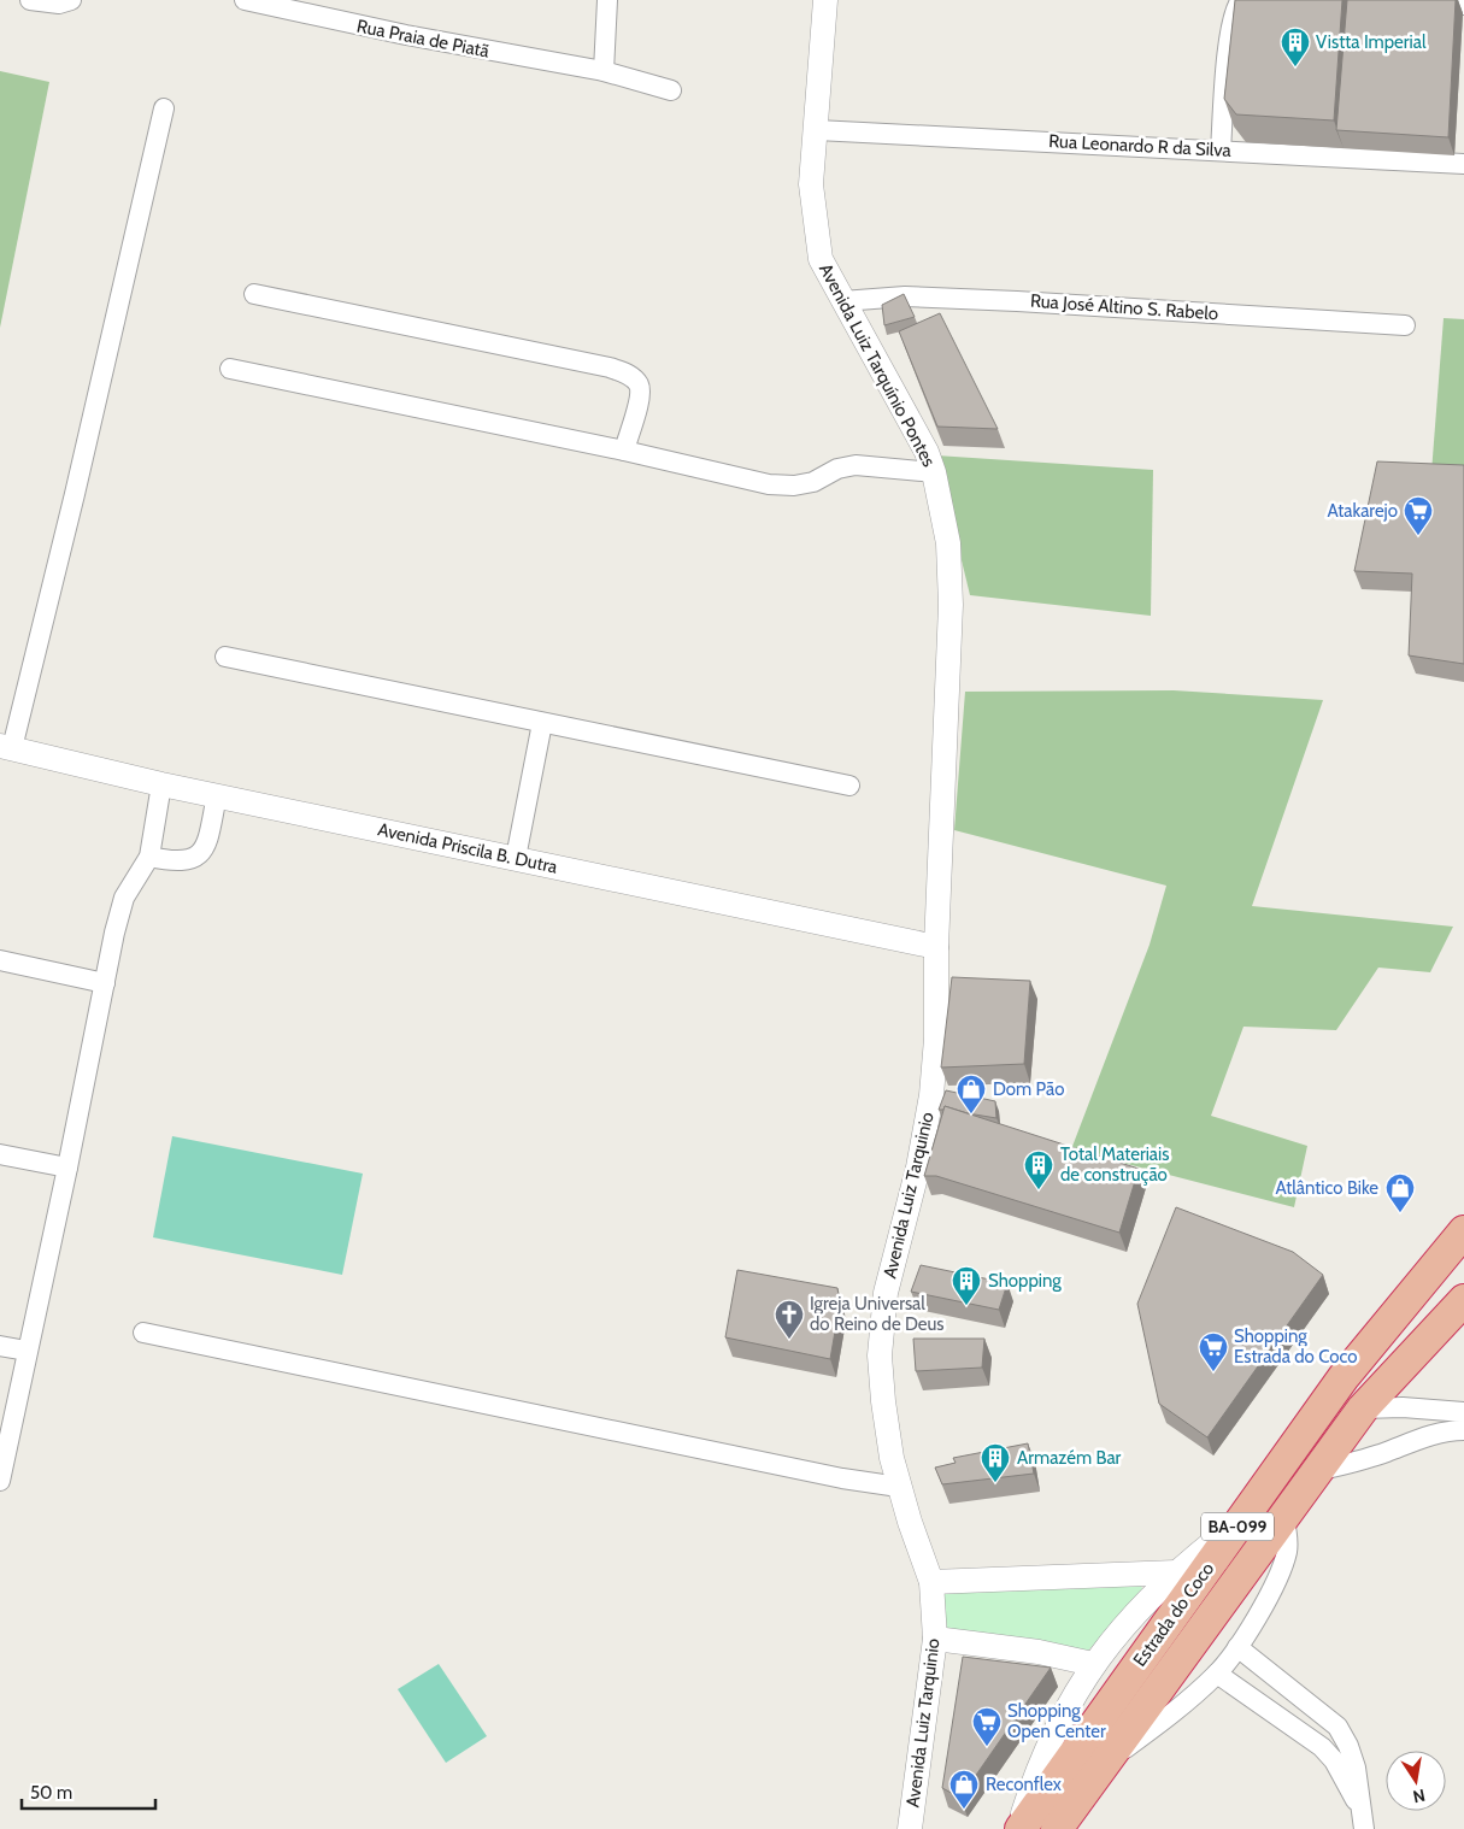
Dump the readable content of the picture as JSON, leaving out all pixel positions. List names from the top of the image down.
{
  "streets": {
    "highway": ["BA-099", "Estrada do Coco"],
    "street": [
      "Rua Praia de Piatã",
      "Rua Leonardo R da Silva",
      "Rua José Altino S. Rabelo",
      "Avenida Luiz Tarquínio Pontes",
      "Avenida Priscila B. Dutra",
      "Avenida Luiz Tarquinio"
    ]
  },
  "crossings": [
    ["Rua Leonardo R da Silva", "Avenida Luiz Tarquínio Pontes"],
    ["Rua José Altino S. Rabelo", "Avenida Luiz Tarquínio Pontes"],
    ["Avenida Luiz Tarquínio Pontes", "Avenida Priscila B. Dutra"],
    ["Avenida Luiz Tarquínio Pontes", "Avenida Luiz Tarquinio"],
    ["Avenida Priscila B. Dutra", "Avenida Luiz Tarquinio"]
  ],
  "places": {
    "building": [
      "Vistta Imperial",
      "Total Materiais de construção",
      "Shopping",
      "Armazém Bar"
    ],
    "supermarket": ["Atakarejo", "Shopping Estrada do Coco", "Shopping Open Center"],
    "shop": ["Dom Pão", "Atlântico Bike", "Reconflex"],
    "church": ["Igreja Universal do Reino de Deus"]
  },
  "scale_bar": "50 m",
  "north": "bottom"
}
